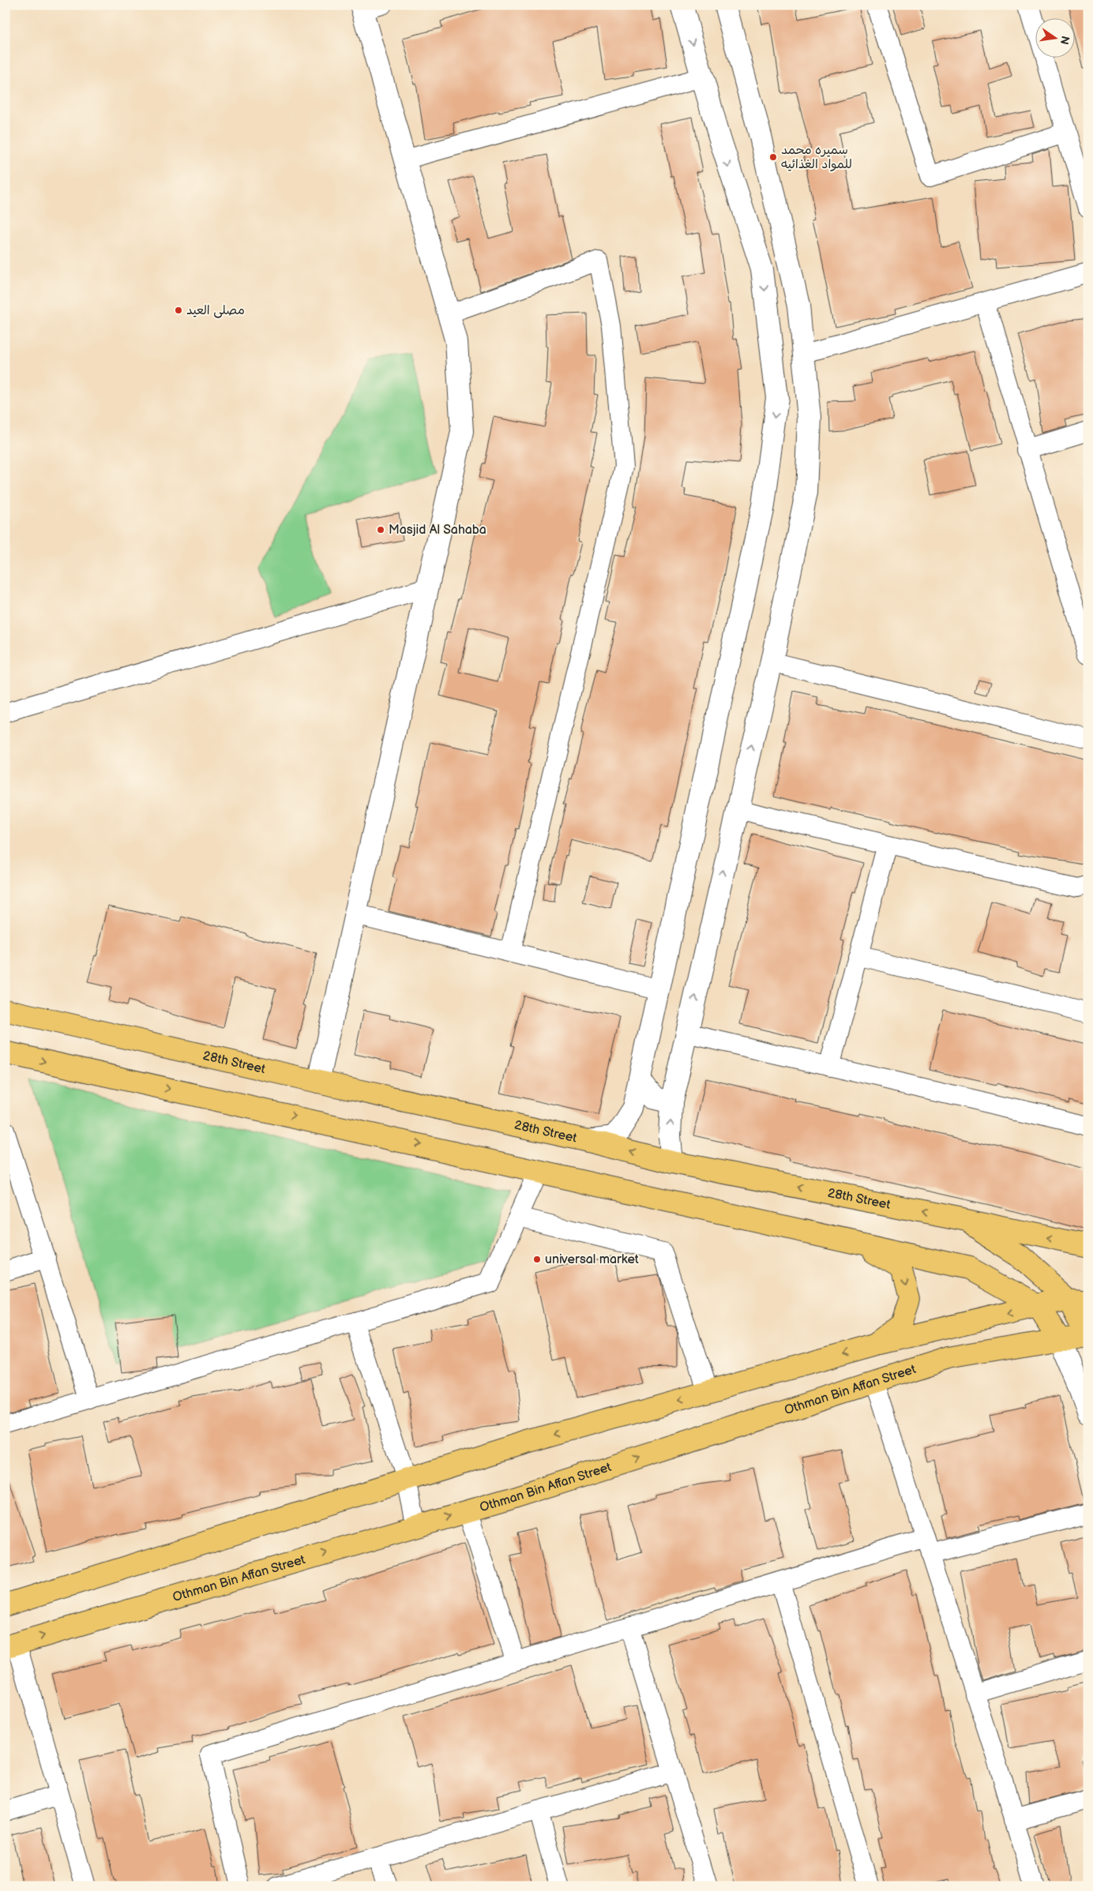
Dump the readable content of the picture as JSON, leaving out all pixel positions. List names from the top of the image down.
{
  "streets": {
    "main road": ["28th Street", "Othman Bin Affan Street"]
  },
  "places": [
    "سميره محمد للمواد الغذائيه",
    "مصلى العيد",
    "Masjid Al Sahaba",
    "universal market"
  ],
  "north": "right"
}
